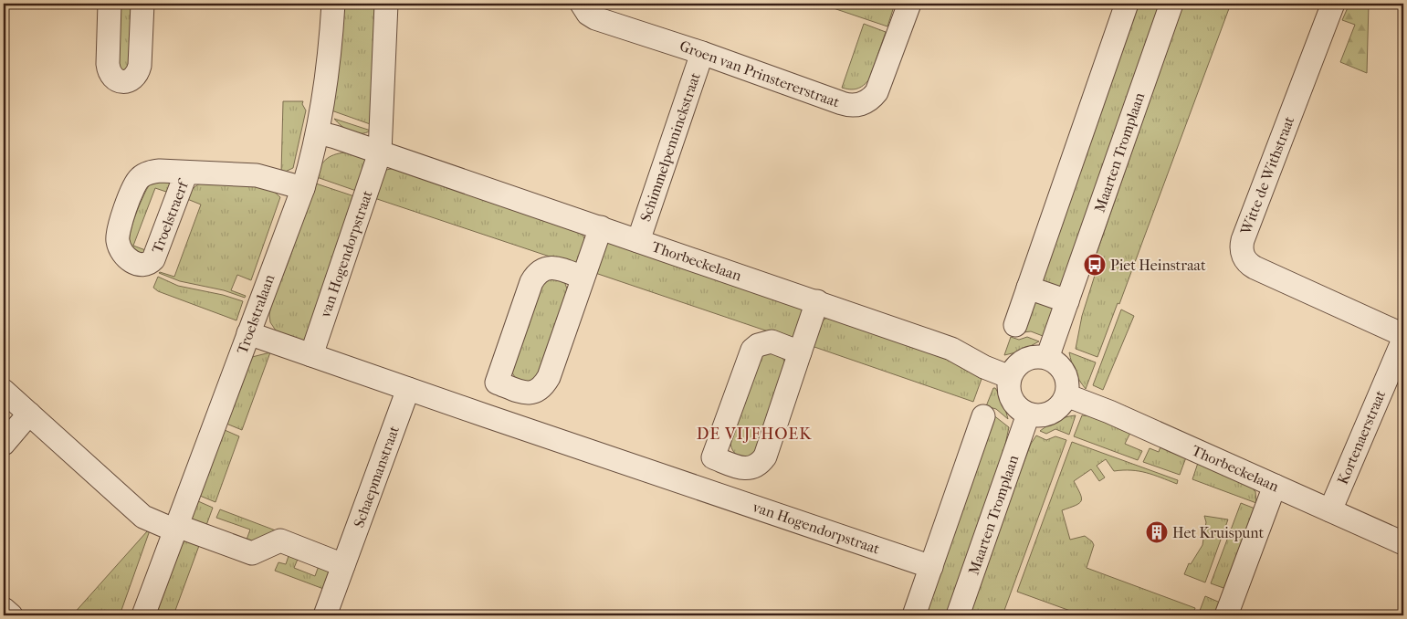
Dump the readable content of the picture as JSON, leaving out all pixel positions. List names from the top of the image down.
{
  "streets": {
    "street": [
      "Groen van Prinstererstraat",
      "Schimmelpenninckstraat",
      "Maarten Tromplaan",
      "Witte de Withstraat",
      "Troelstraerf",
      "van Hogendorpstraat",
      "Thorbeckelaan",
      "Troelstralaan",
      "Kortenaerstraat",
      "Schaepmanstraat"
    ]
  },
  "crossings": [
    ["Groen van Prinstererstraat", "Schimmelpenninckstraat"],
    ["Schimmelpenninckstraat", "Thorbeckelaan"],
    ["Maarten Tromplaan", "Thorbeckelaan"],
    ["Troelstraerf", "Troelstralaan"],
    ["van Hogendorpstraat", "Thorbeckelaan"],
    ["van Hogendorpstraat", "Troelstralaan"],
    ["van Hogendorpstraat", "Schaepmanstraat"],
    ["Thorbeckelaan", "Troelstralaan"],
    ["Thorbeckelaan", "Kortenaerstraat"]
  ],
  "districts": ["DE VIJFHOEK"],
  "places": {
    "bus stop": ["Piet Heinstraat"],
    "building": ["Het Kruispunt"]
  }
}
